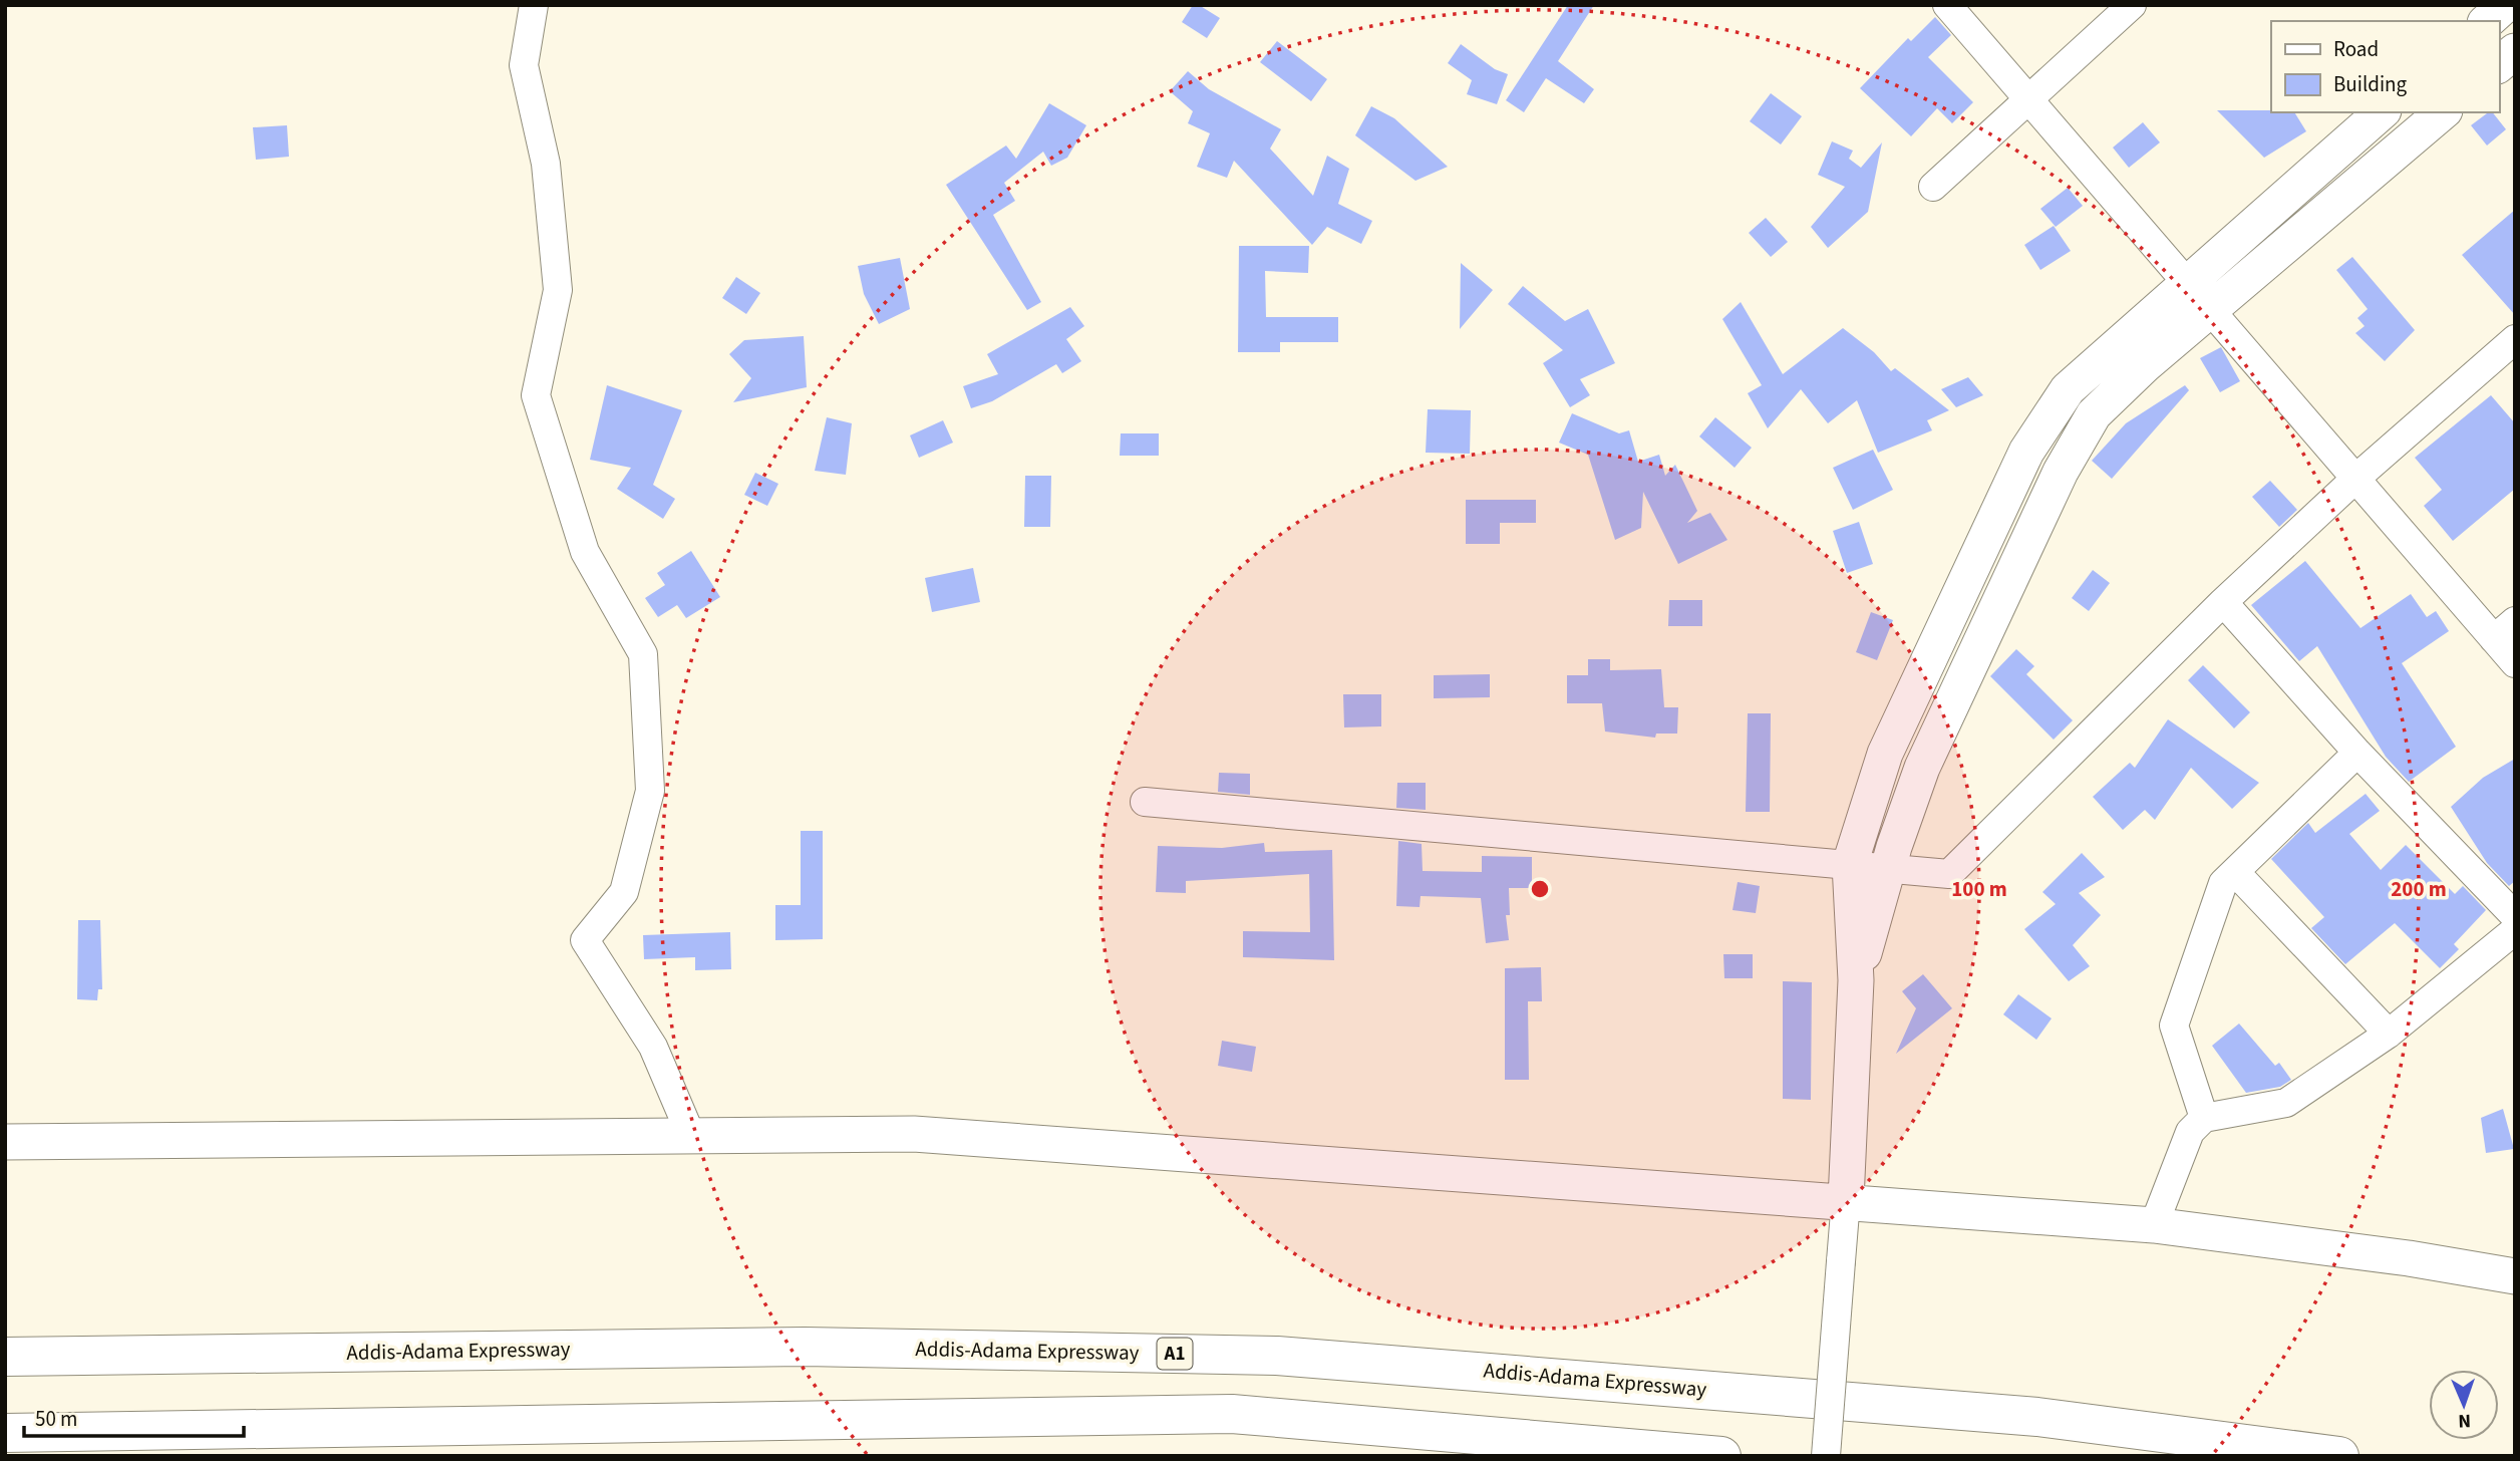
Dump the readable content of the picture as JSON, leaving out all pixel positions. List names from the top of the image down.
{
  "streets": {
    "highway": ["Addis-Adama Expressway", "A1"]
  },
  "legend": ["Road", "Building"],
  "scale_bar": "50 m",
  "north": "bottom",
  "rings": ["100 m", "200 m"]
}
